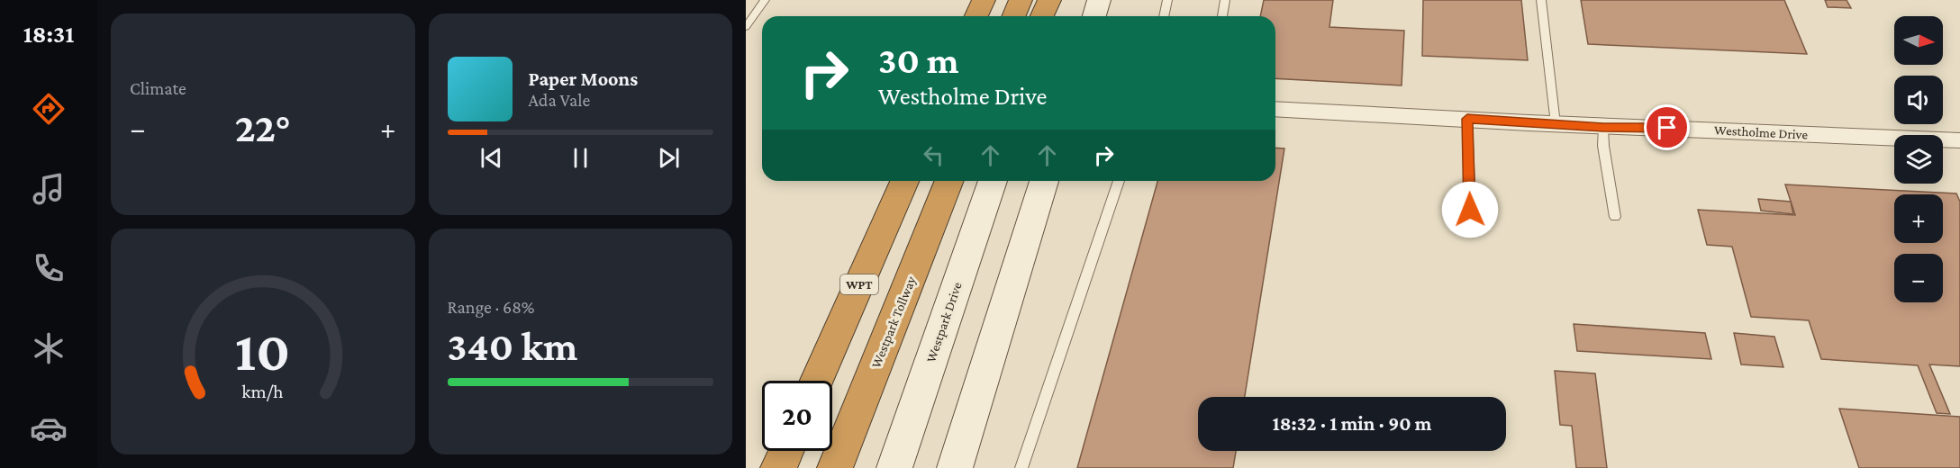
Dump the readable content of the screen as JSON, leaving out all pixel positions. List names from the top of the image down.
{
  "streets": {
    "highway": ["WPT", "Westpark Tollway"],
    "main road": ["Westpark Drive"],
    "street": ["Westholme Drive"]
  },
  "north": "right",
  "page": {
    "tabs": "18:31",
    "tile": [
      "Climate",
      ["Range · 68%", "340 km"]
    ],
    "map_buttons": ["+", "−"],
    "turn": ["30 m", "Westholme Drive"],
    "song": ["Paper Moons", "Ada Vale"],
    "heat": ["−", "22°", "+"],
    "limit": "20",
    "trip": "18:32 · 1 min · 90 m",
    "gauge": ["10", "km/h"]
  }
}
